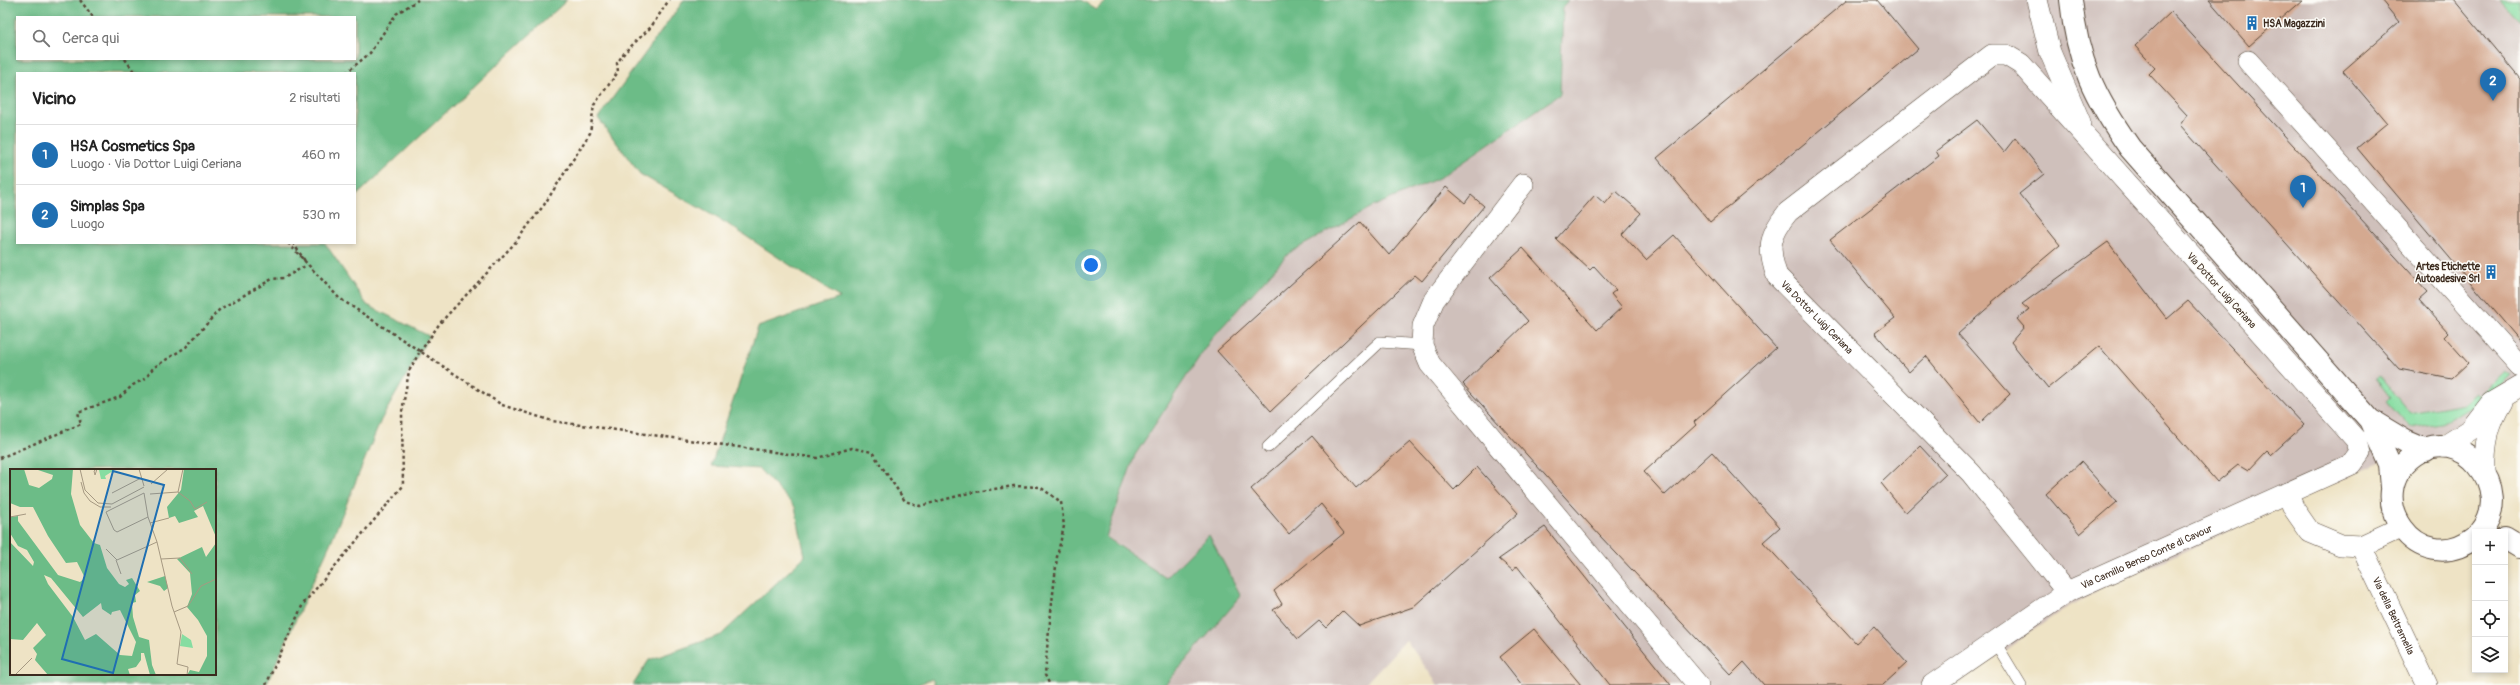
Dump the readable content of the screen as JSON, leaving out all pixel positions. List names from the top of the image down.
{
  "streets": {
    "street": ["Via Dottor Luigi Ceriana", "Via Camillo Benso Conte di Cavour", "Via della Beltramella"]
  },
  "crossings": [
    ["Via Dottor Luigi Ceriana", "Via Camillo Benso Conte di Cavour"]
  ],
  "places": {
    "building": ["HSA Magazzini", "Artes Etichette Autoadesive Srl"]
  },
  "page": {
    "search": "Cerca qui",
    "pins": ["2", "1"],
    "heading": ["Vicino", "2 risultati"],
    "list": [
      {
        "mark": "1",
        "name": "HSA Cosmetics Spa",
        "note": "Luogo · Via Dottor Luigi Ceriana",
        "value": "460 m"
      },
      {
        "mark": "2",
        "name": "Simplas Spa",
        "note": "Luogo",
        "value": "530 m"
      }
    ],
    "map_buttons": ["+", "−"]
  }
}
